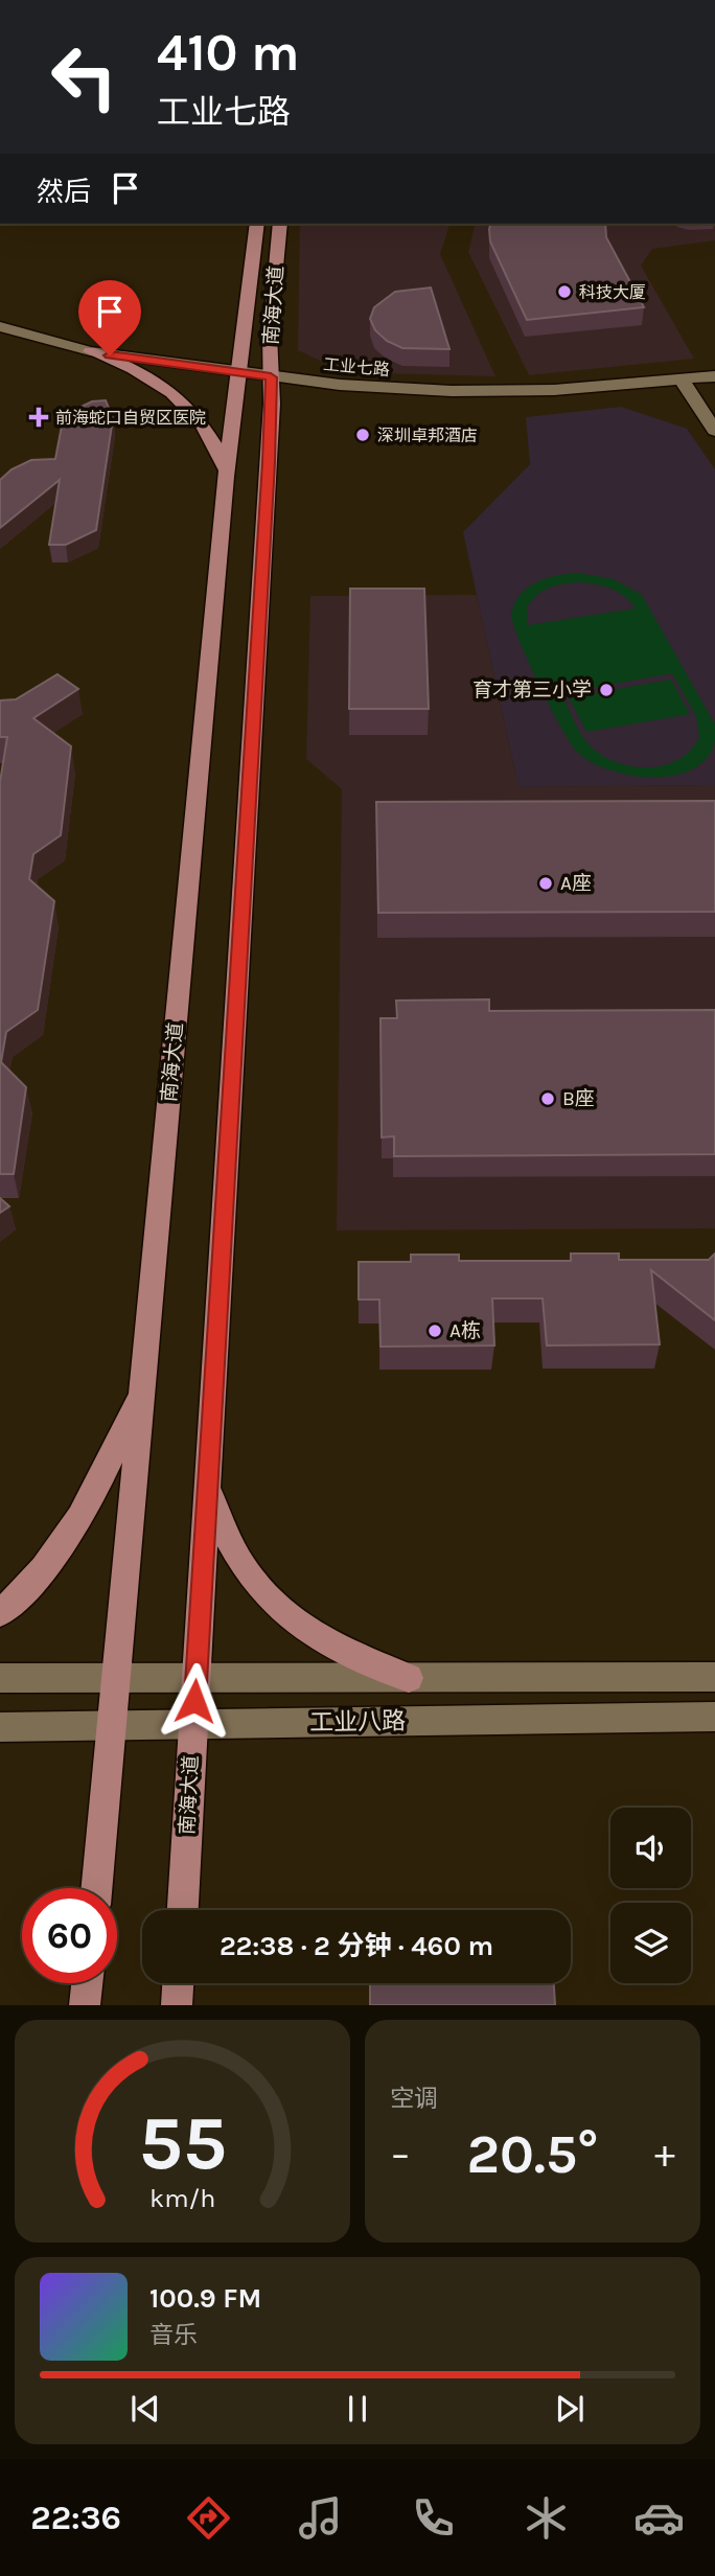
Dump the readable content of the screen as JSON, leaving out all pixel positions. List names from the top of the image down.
{
  "streets": {
    "main road": ["南海大道"],
    "street": ["工业七路", "工业八路"]
  },
  "crossings": [
    ["南海大道", "工业七路"],
    ["南海大道", "工业八路"]
  ],
  "places": {
    "other": [
      "科技大厦",
      "深圳卓邦酒店",
      "育才第三小学",
      "A座",
      "B座",
      "A栋"
    ],
    "health": ["前海蛇口自贸区医院"]
  },
  "page": {
    "turn": ["410 m", "工业七路"],
    "then": "然后",
    "limit": "60",
    "trip": "22:38 · 2 分钟 · 460 m",
    "tile": "空调",
    "heat": ["−", "20.5°", "+"],
    "song": ["100.9 FM", "音乐"],
    "tabs": "22:36",
    "gauge": ["55", "km/h"]
  }
}
